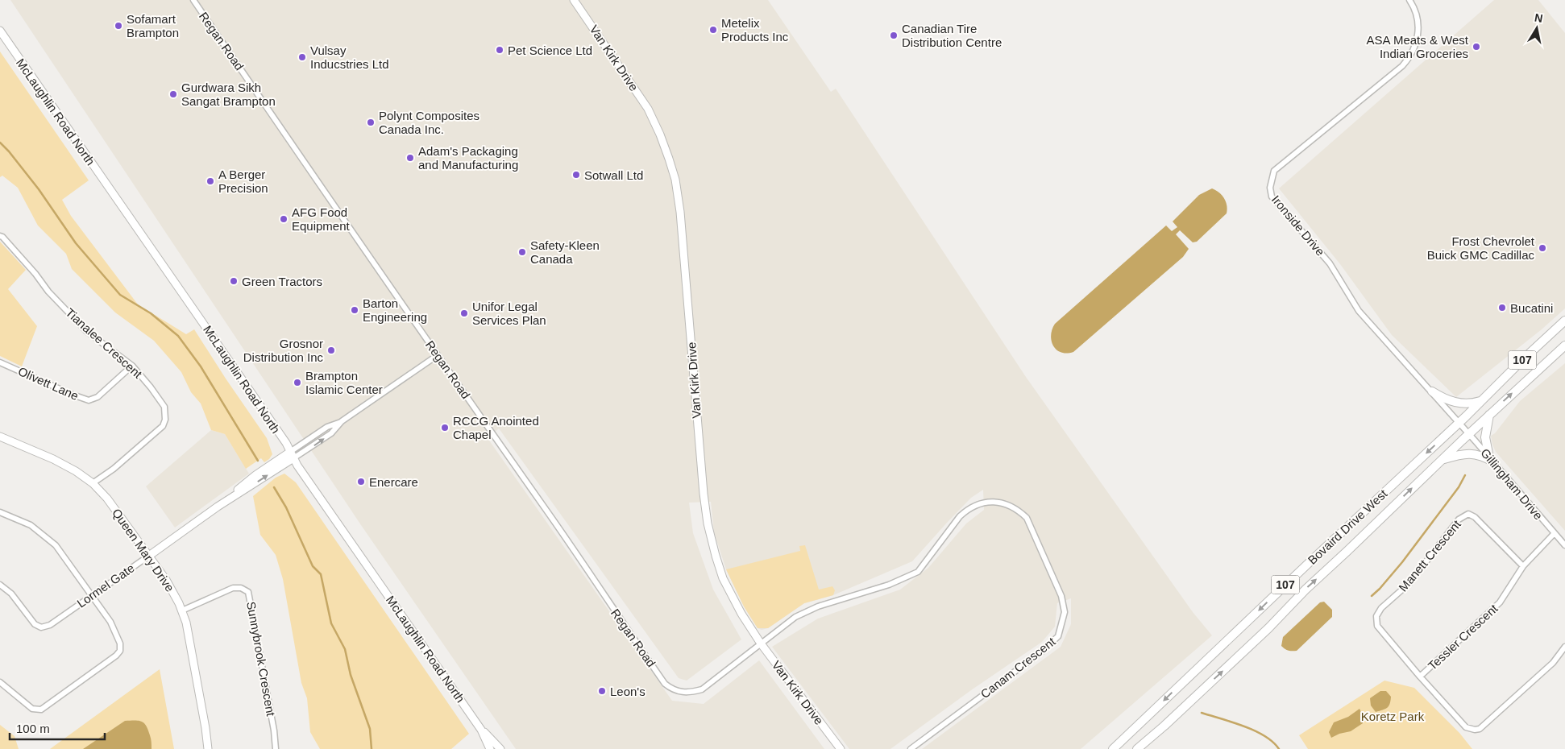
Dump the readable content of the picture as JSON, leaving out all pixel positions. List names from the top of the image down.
{
  "streets": {
    "main road": ["107", "Bovaird Drive West"],
    "street": [
      "Regan Road",
      "Van Kirk Drive",
      "McLaughlin Road North",
      "Ironside Drive",
      "Tianalee Crescent",
      "Olivett Lane",
      "Gillingham Drive",
      "Queen Mary Drive",
      "Manett Crescent",
      "Lormel Gate",
      "Tessler Crescent",
      "Sunnybrook Crescent",
      "Canam Crescent"
    ]
  },
  "crossings": [
    ["Regan Road", "Van Kirk Drive"],
    ["Regan Road", "Canam Crescent"],
    ["Van Kirk Drive", "Canam Crescent"],
    ["McLaughlin Road North", "Lormel Gate"],
    ["Ironside Drive", "Gillingham Drive"],
    ["Ironside Drive", "Bovaird Drive West"],
    ["Tianalee Crescent", "Olivett Lane"],
    ["Tianalee Crescent", "Queen Mary Drive"],
    ["Gillingham Drive", "Bovaird Drive West"],
    ["Gillingham Drive", "Tessler Crescent"],
    ["Queen Mary Drive", "Lormel Gate"],
    ["Queen Mary Drive", "Sunnybrook Crescent"],
    ["Manett Crescent", "Tessler Crescent"]
  ],
  "parks": ["Koretz Park"],
  "places": [
    "Sofamart Brampton",
    "Metelix Products Inc",
    "Canadian Tire Distribution Centre",
    "ASA Meats & West Indian Groceries",
    "Pet Science Ltd",
    "Vulsay Inducstries Ltd",
    "Gurdwara Sikh Sangat Brampton",
    "Polynt Composites Canada Inc.",
    "Adam's Packaging and Manufacturing",
    "Sotwall Ltd",
    "A Berger Precision",
    "AFG Food Equipment",
    "Frost Chevrolet Buick GMC Cadillac",
    "Safety-Kleen Canada",
    "Green Tractors",
    "Bucatini",
    "Barton Engineering",
    "Unifor Legal Services Plan",
    "Grosnor Distribution Inc",
    "Brampton Islamic Center",
    "RCCG Anointed Chapel",
    "Enercare",
    "Leon's"
  ],
  "scale_bar": "100 m",
  "north": "top"
}
